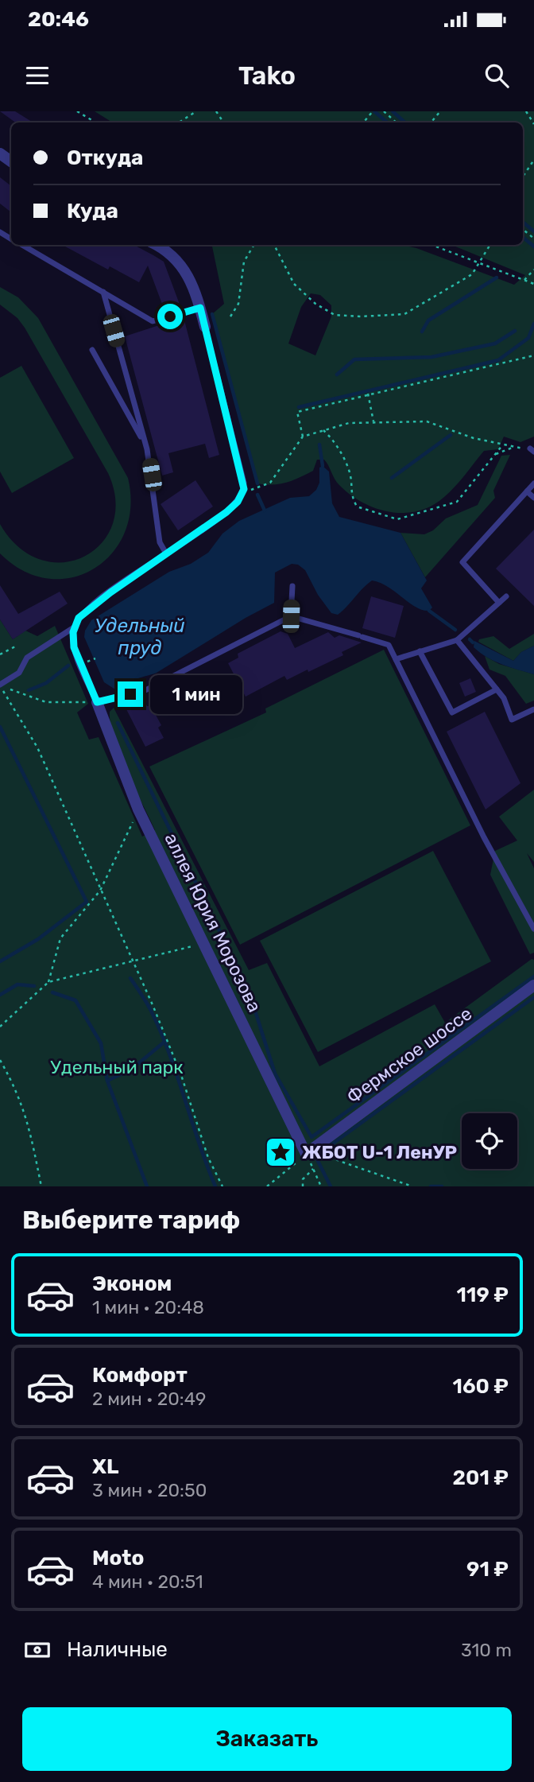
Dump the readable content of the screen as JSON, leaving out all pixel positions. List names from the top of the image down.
{
  "streets": {
    "street": ["аллея Юрия Морозова", "Фермское шоссе"]
  },
  "crossings": [
    ["аллея Юрия Морозова", "Фермское шоссе"]
  ],
  "water": ["Удельный пруд"],
  "parks": ["Удельный парк"],
  "places": {
    "place": ["ЖБОТ U-1 ЛенУР"]
  },
  "page": {
    "status": "20:46",
    "header": "Tako",
    "banner": ["Откуда", "Куда"],
    "bubble": "1 мин",
    "heading": "Выберите тариф",
    "list": [
      {
        "name": "Эконом",
        "note": "1 мин · 20:48",
        "value": "119 ₽"
      },
      {
        "name": "Комфорт",
        "note": "2 мин · 20:49",
        "value": "160 ₽"
      },
      {
        "name": "XL",
        "note": "3 мин · 20:50",
        "value": "201 ₽"
      },
      {
        "name": "Moto",
        "note": "4 мин · 20:51",
        "value": "91 ₽"
      }
    ],
    "pay": ["Наличные", "310 m"],
    "buttons": "Заказать"
  }
}
